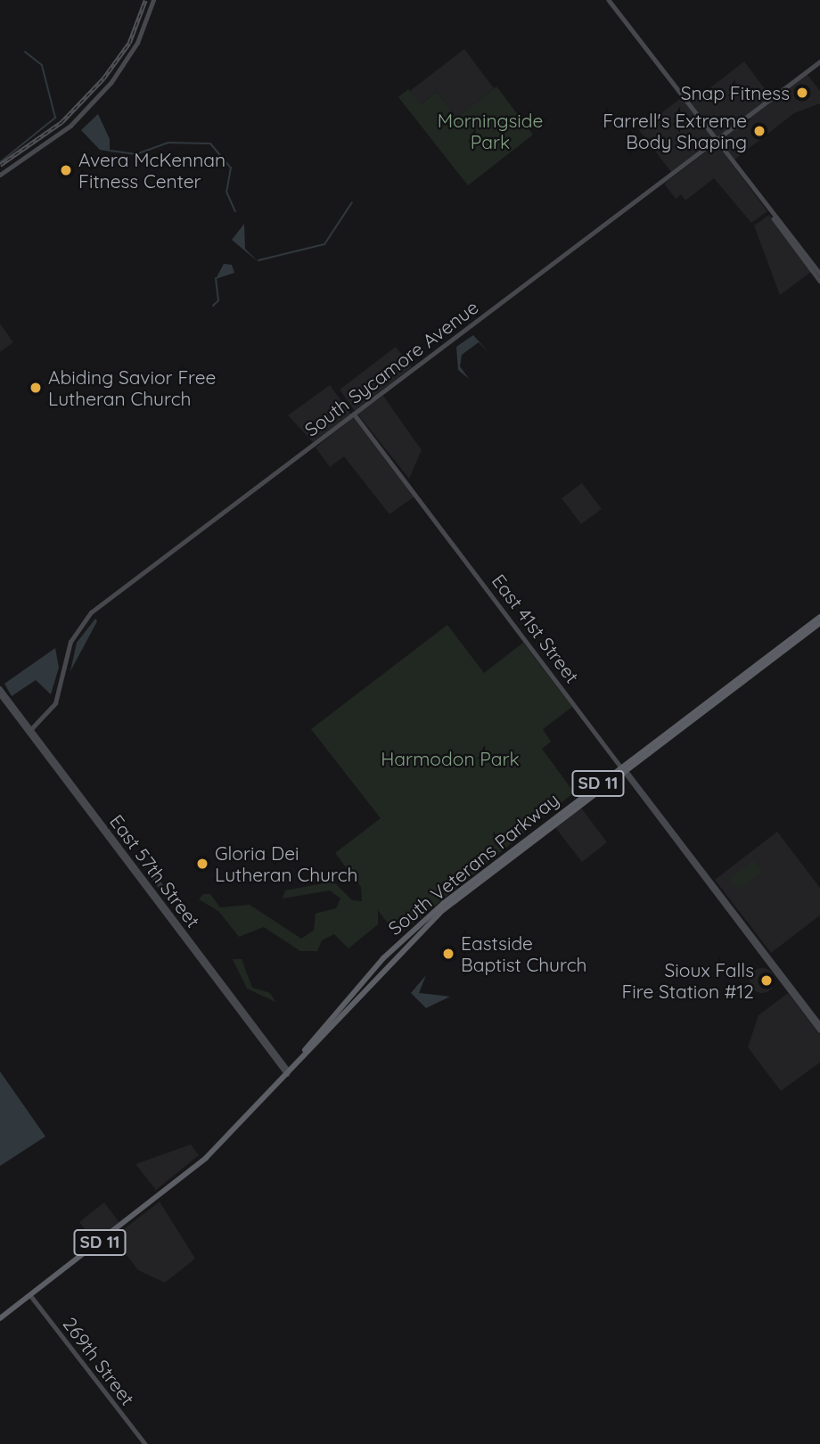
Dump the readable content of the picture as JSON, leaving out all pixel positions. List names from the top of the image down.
{
  "streets": {
    "highway": ["SD 11", "South Veterans Parkway"],
    "main road": [
      "South Sycamore Avenue",
      "East 41st Street",
      "East 57th Street",
      "269th Street"
    ]
  },
  "crossings": [
    ["South Sycamore Avenue", "East 41st Street"],
    ["South Sycamore Avenue", "East 57th Street"],
    ["East 41st Street", "South Veterans Parkway"],
    ["SD 11", "South Veterans Parkway"],
    ["SD 11", "East 57th Street"],
    ["SD 11", "269th Street"],
    ["South Veterans Parkway", "East 57th Street"]
  ],
  "parks": ["Morningside Park", "Harmodon Park"],
  "places": [
    "Snap Fitness",
    "Farrell's Extreme Body Shaping",
    "Avera McKennan Fitness Center",
    "Abiding Savior Free Lutheran Church",
    "Gloria Dei Lutheran Church",
    "Eastside Baptist Church",
    "Sioux Falls Fire Station #12"
  ]
}
